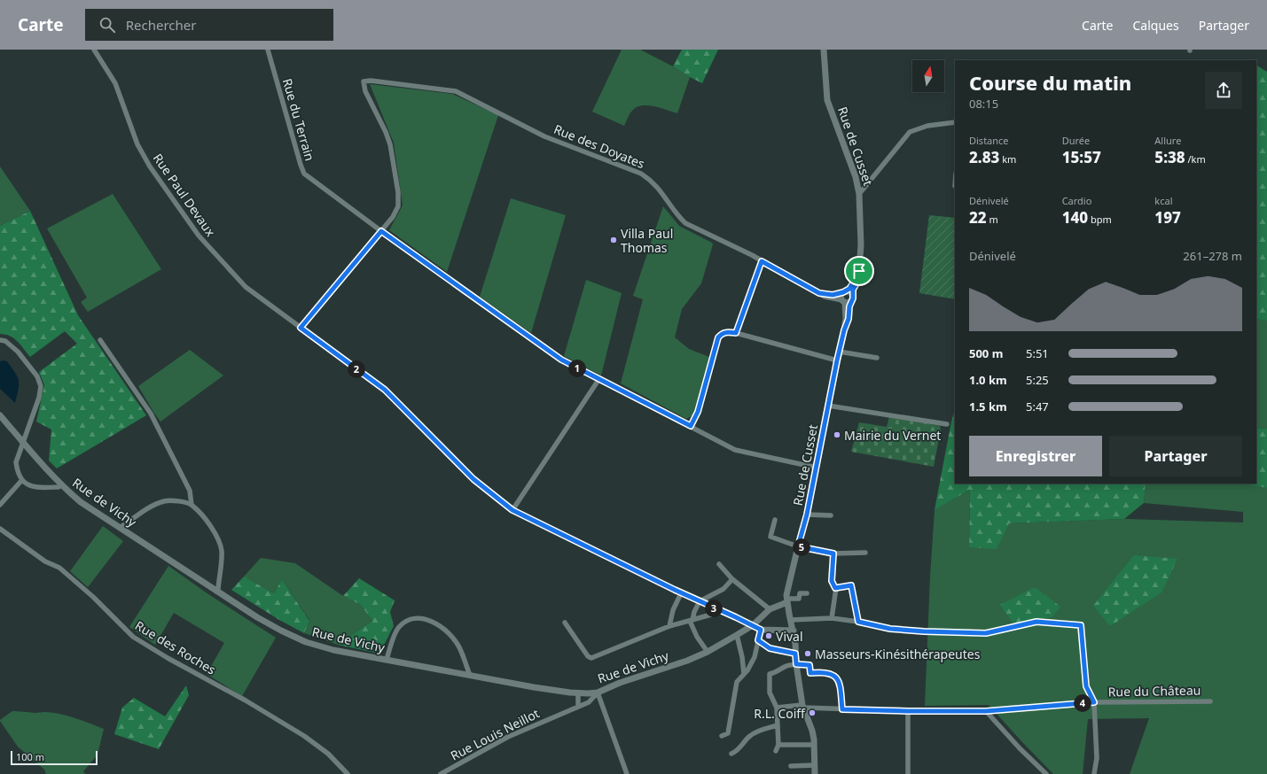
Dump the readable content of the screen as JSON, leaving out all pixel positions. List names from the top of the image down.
{
  "streets": {
    "street": [
      "Rue du Terrain",
      "Rue des Doyates",
      "Rue de Cusset",
      "Rue Paul Devaux",
      "Rue de Vichy",
      "Rue des Roches",
      "Rue du Château",
      "Rue Louis Neillot"
    ]
  },
  "crossings": [
    ["Rue du Terrain", "Rue des Doyates"],
    ["Rue du Terrain", "Rue de Cusset"],
    ["Rue des Doyates", "Rue de Cusset"],
    ["Rue Paul Devaux", "Rue de Vichy"],
    ["Rue de Vichy", "Rue Louis Neillot"]
  ],
  "places": [
    "Villa Paul Thomas",
    "Mairie du Vernet",
    "Vival",
    "Masseurs-Kinésithérapeutes",
    "R.L. Coiff"
  ],
  "scale_bar": "100 m",
  "north": "top",
  "page": {
    "header": "Carte",
    "search": "Rechercher",
    "nav": ["Carte", "Calques", "Partager"],
    "heading": ["Course du matin", "08:15"],
    "stats": [
      ["Distance", "2.83 km"],
      ["Durée", "15:57"],
      ["Allure", "5:38 /km"],
      ["Dénivelé", "22 m"],
      ["Cardio", "140 bpm"],
      ["kcal", "197"]
    ],
    "chart": ["Dénivelé", "261–278 m"],
    "list": [
      {
        "name": "500 m",
        "note": "5:51"
      },
      {
        "name": "1.0 km",
        "note": "5:25"
      },
      {
        "name": "1.5 km",
        "note": "5:47"
      }
    ],
    "pins": [
      "1",
      "2",
      "5",
      "3",
      "4"
    ],
    "buttons": ["Enregistrer", "Partager"],
    "scale": "100 m"
  }
}
